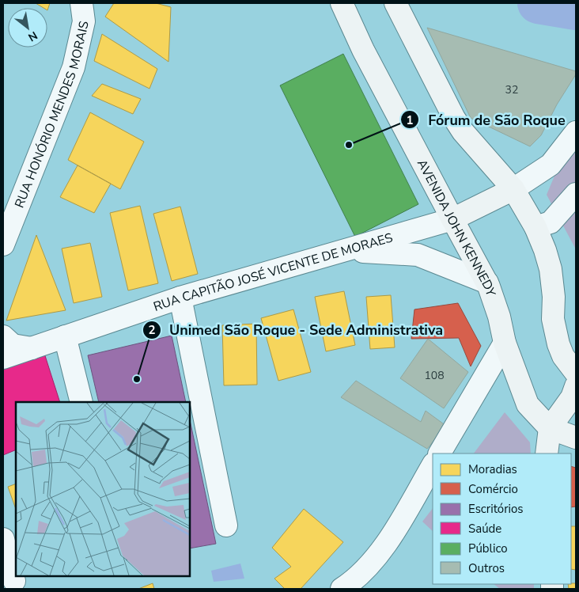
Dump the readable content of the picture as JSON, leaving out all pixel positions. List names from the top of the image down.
{
  "streets": {
    "main road": ["AVENIDA JOHN KENNEDY"],
    "street": ["RUA HONÓRIO MENDES MORAIS", "RUA CAPITÃO JOSÉ VICENTE DE MORAES"]
  },
  "crossings": [
    ["AVENIDA JOHN KENNEDY", "RUA CAPITÃO JOSÉ VICENTE DE MORAES"]
  ],
  "places": ["Fórum de São Roque", "Unimed São Roque - Sede Administrativa"],
  "house_numbers": ["32", "108"],
  "legend": [
    "Moradias",
    "Comércio",
    "Escritórios",
    "Saúde",
    "Público",
    "Outros"
  ],
  "north": "bottom right"
}
